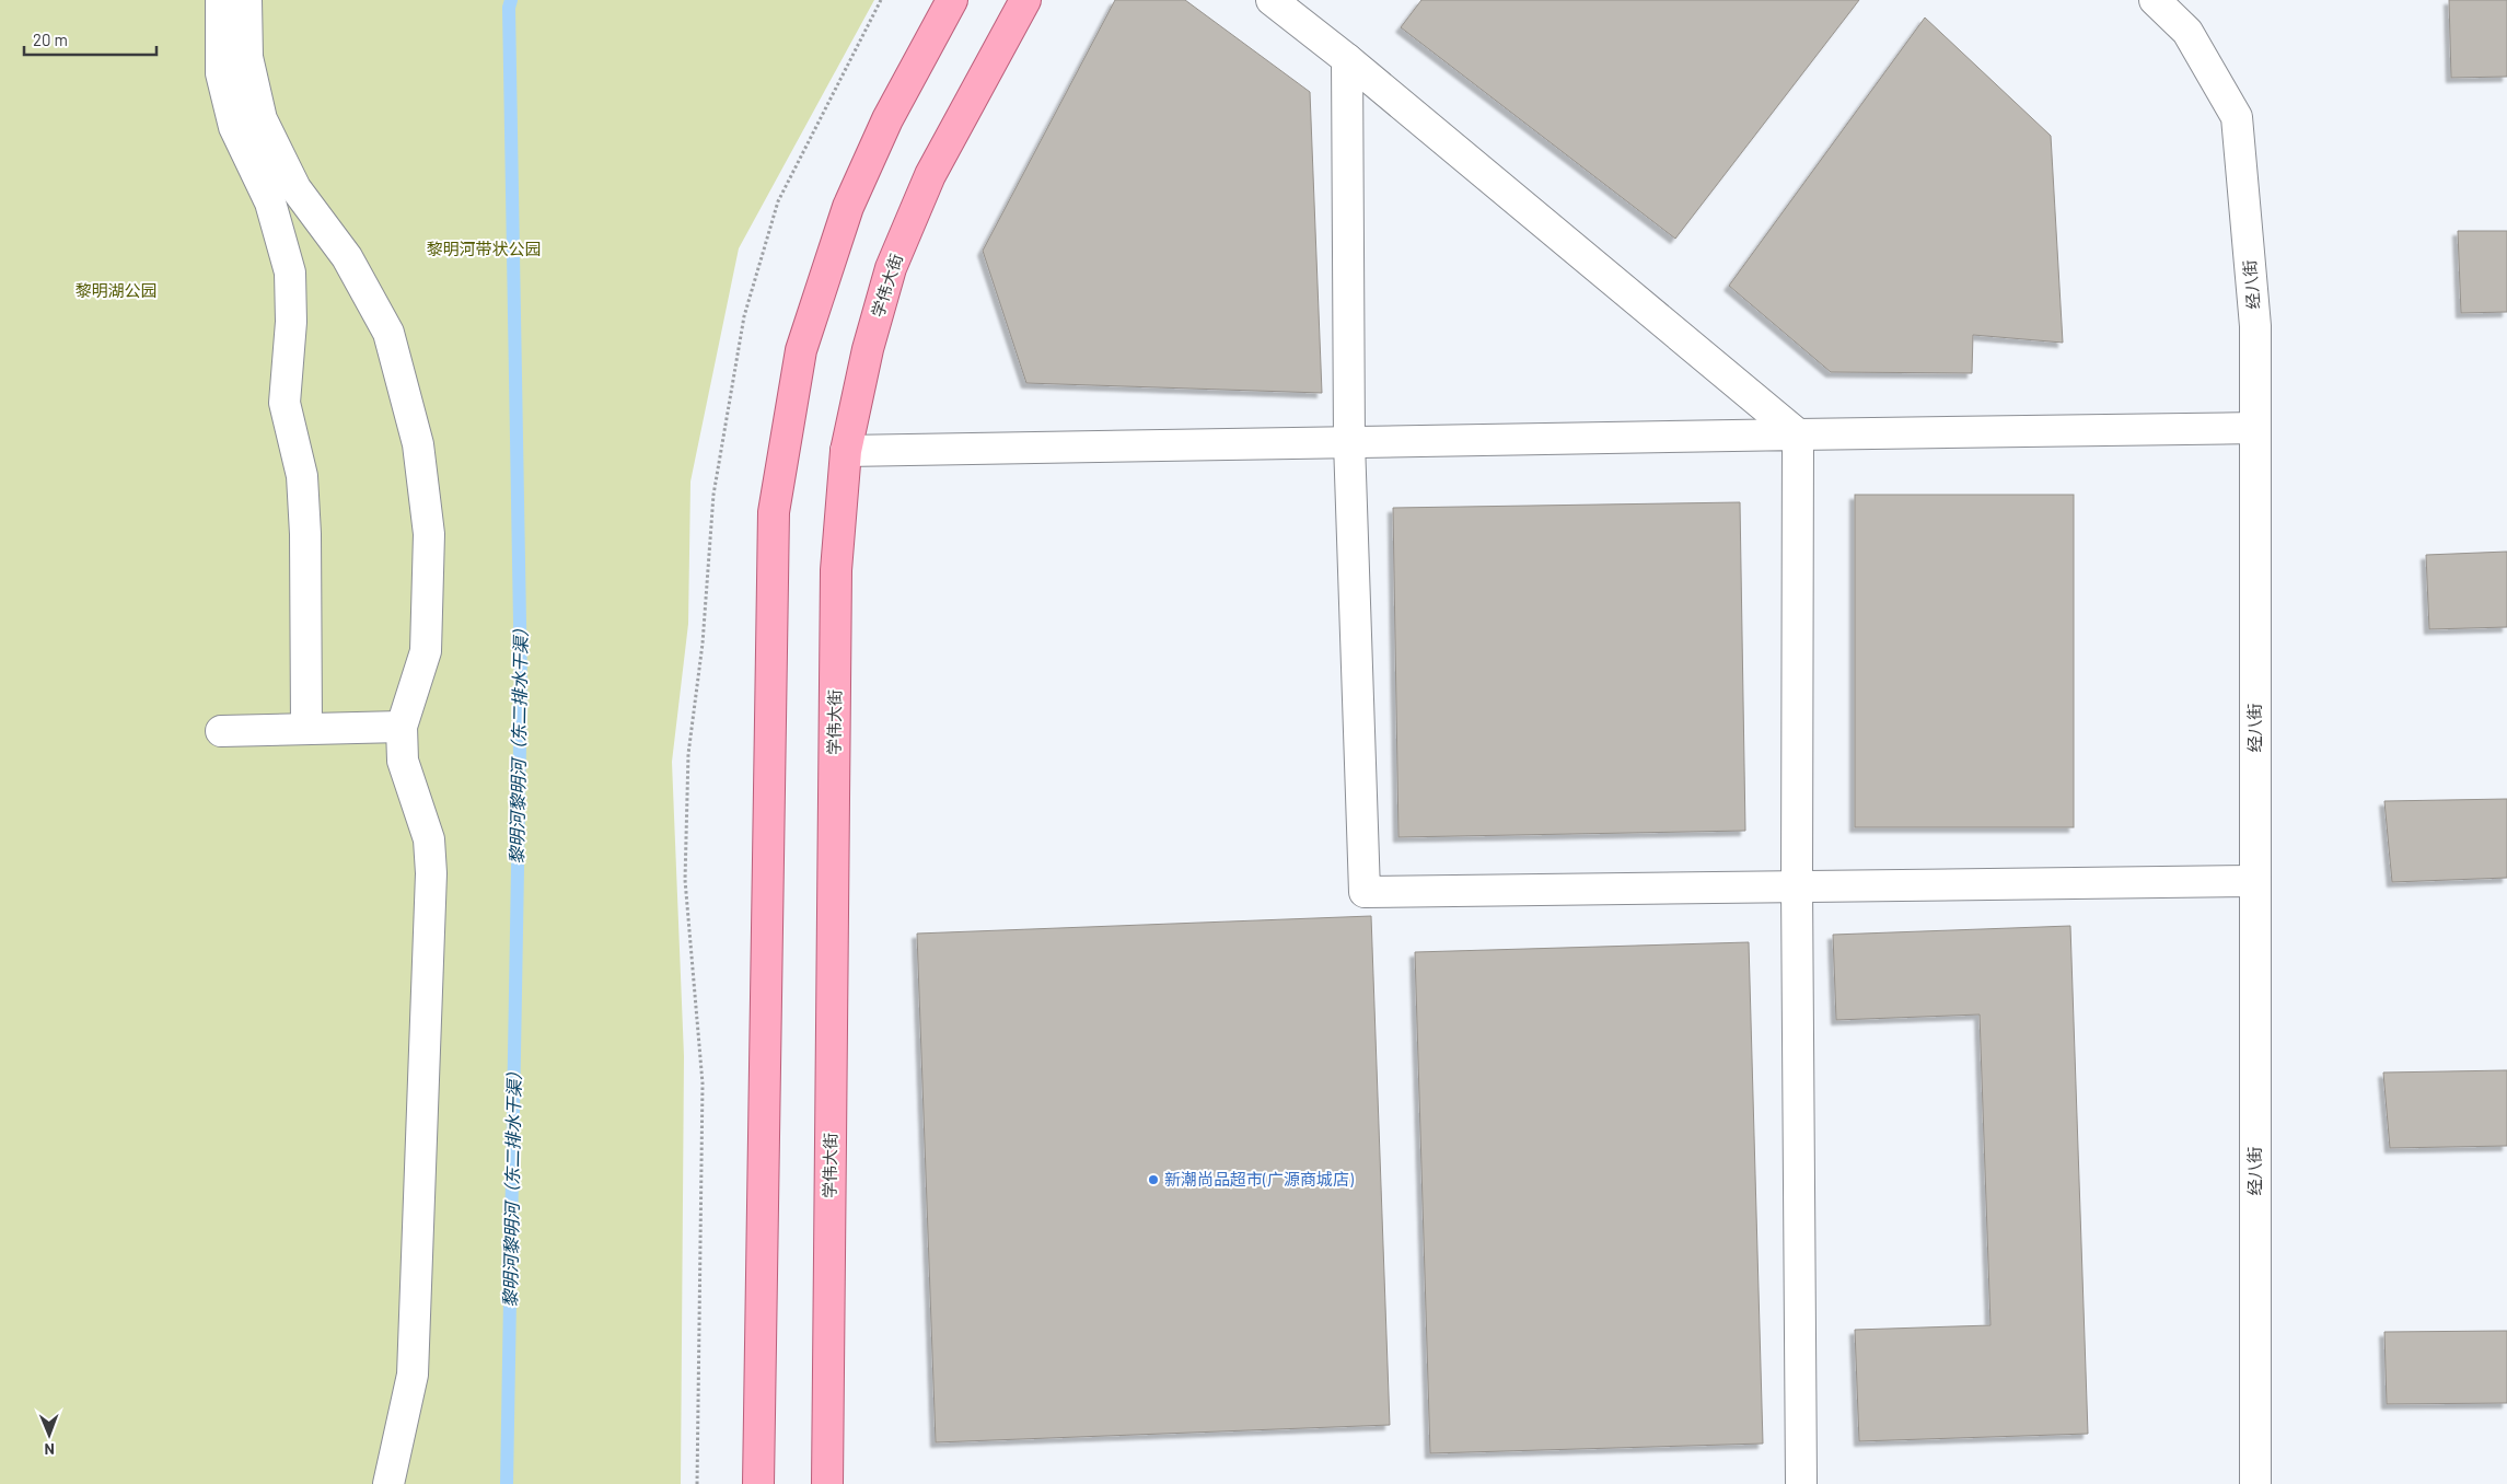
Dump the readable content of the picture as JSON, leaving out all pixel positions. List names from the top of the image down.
{
  "streets": {
    "main road": ["学伟大街"],
    "street": ["经八街"]
  },
  "water": ["黎明河黎明河（东二排水干渠）"],
  "parks": ["黎明河带状公园", "黎明湖公园"],
  "places": ["新潮尚品超市(广源商城店)"],
  "scale_bar": "20 m",
  "north": "bottom"
}
